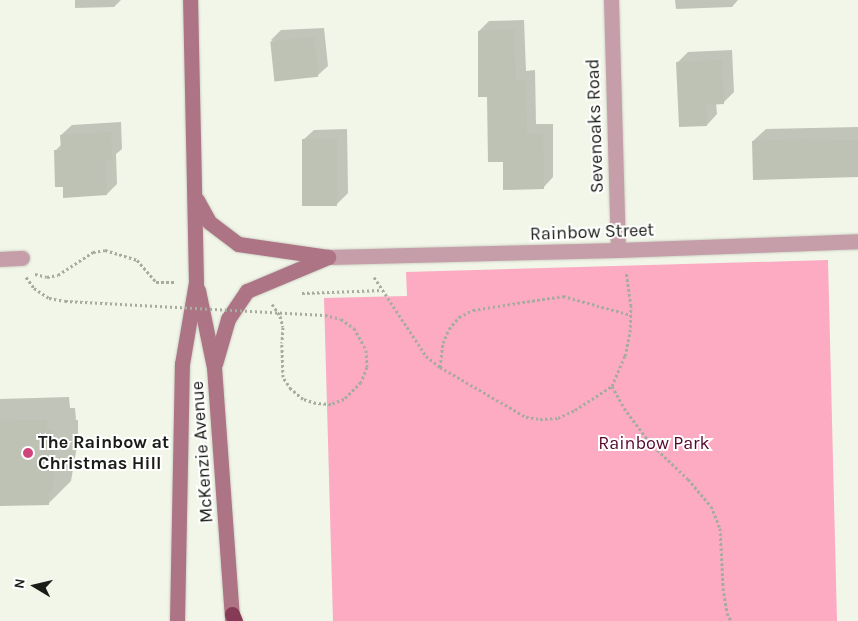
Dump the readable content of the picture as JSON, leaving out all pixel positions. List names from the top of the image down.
{
  "streets": {
    "main road": ["McKenzie Avenue"],
    "street": ["Sevenoaks Road", "Rainbow Street"]
  },
  "crossings": [
    ["Sevenoaks Road", "Rainbow Street"]
  ],
  "parks": ["Rainbow Park"],
  "places": ["The Rainbow at Christmas Hill"],
  "north": "left"
}
